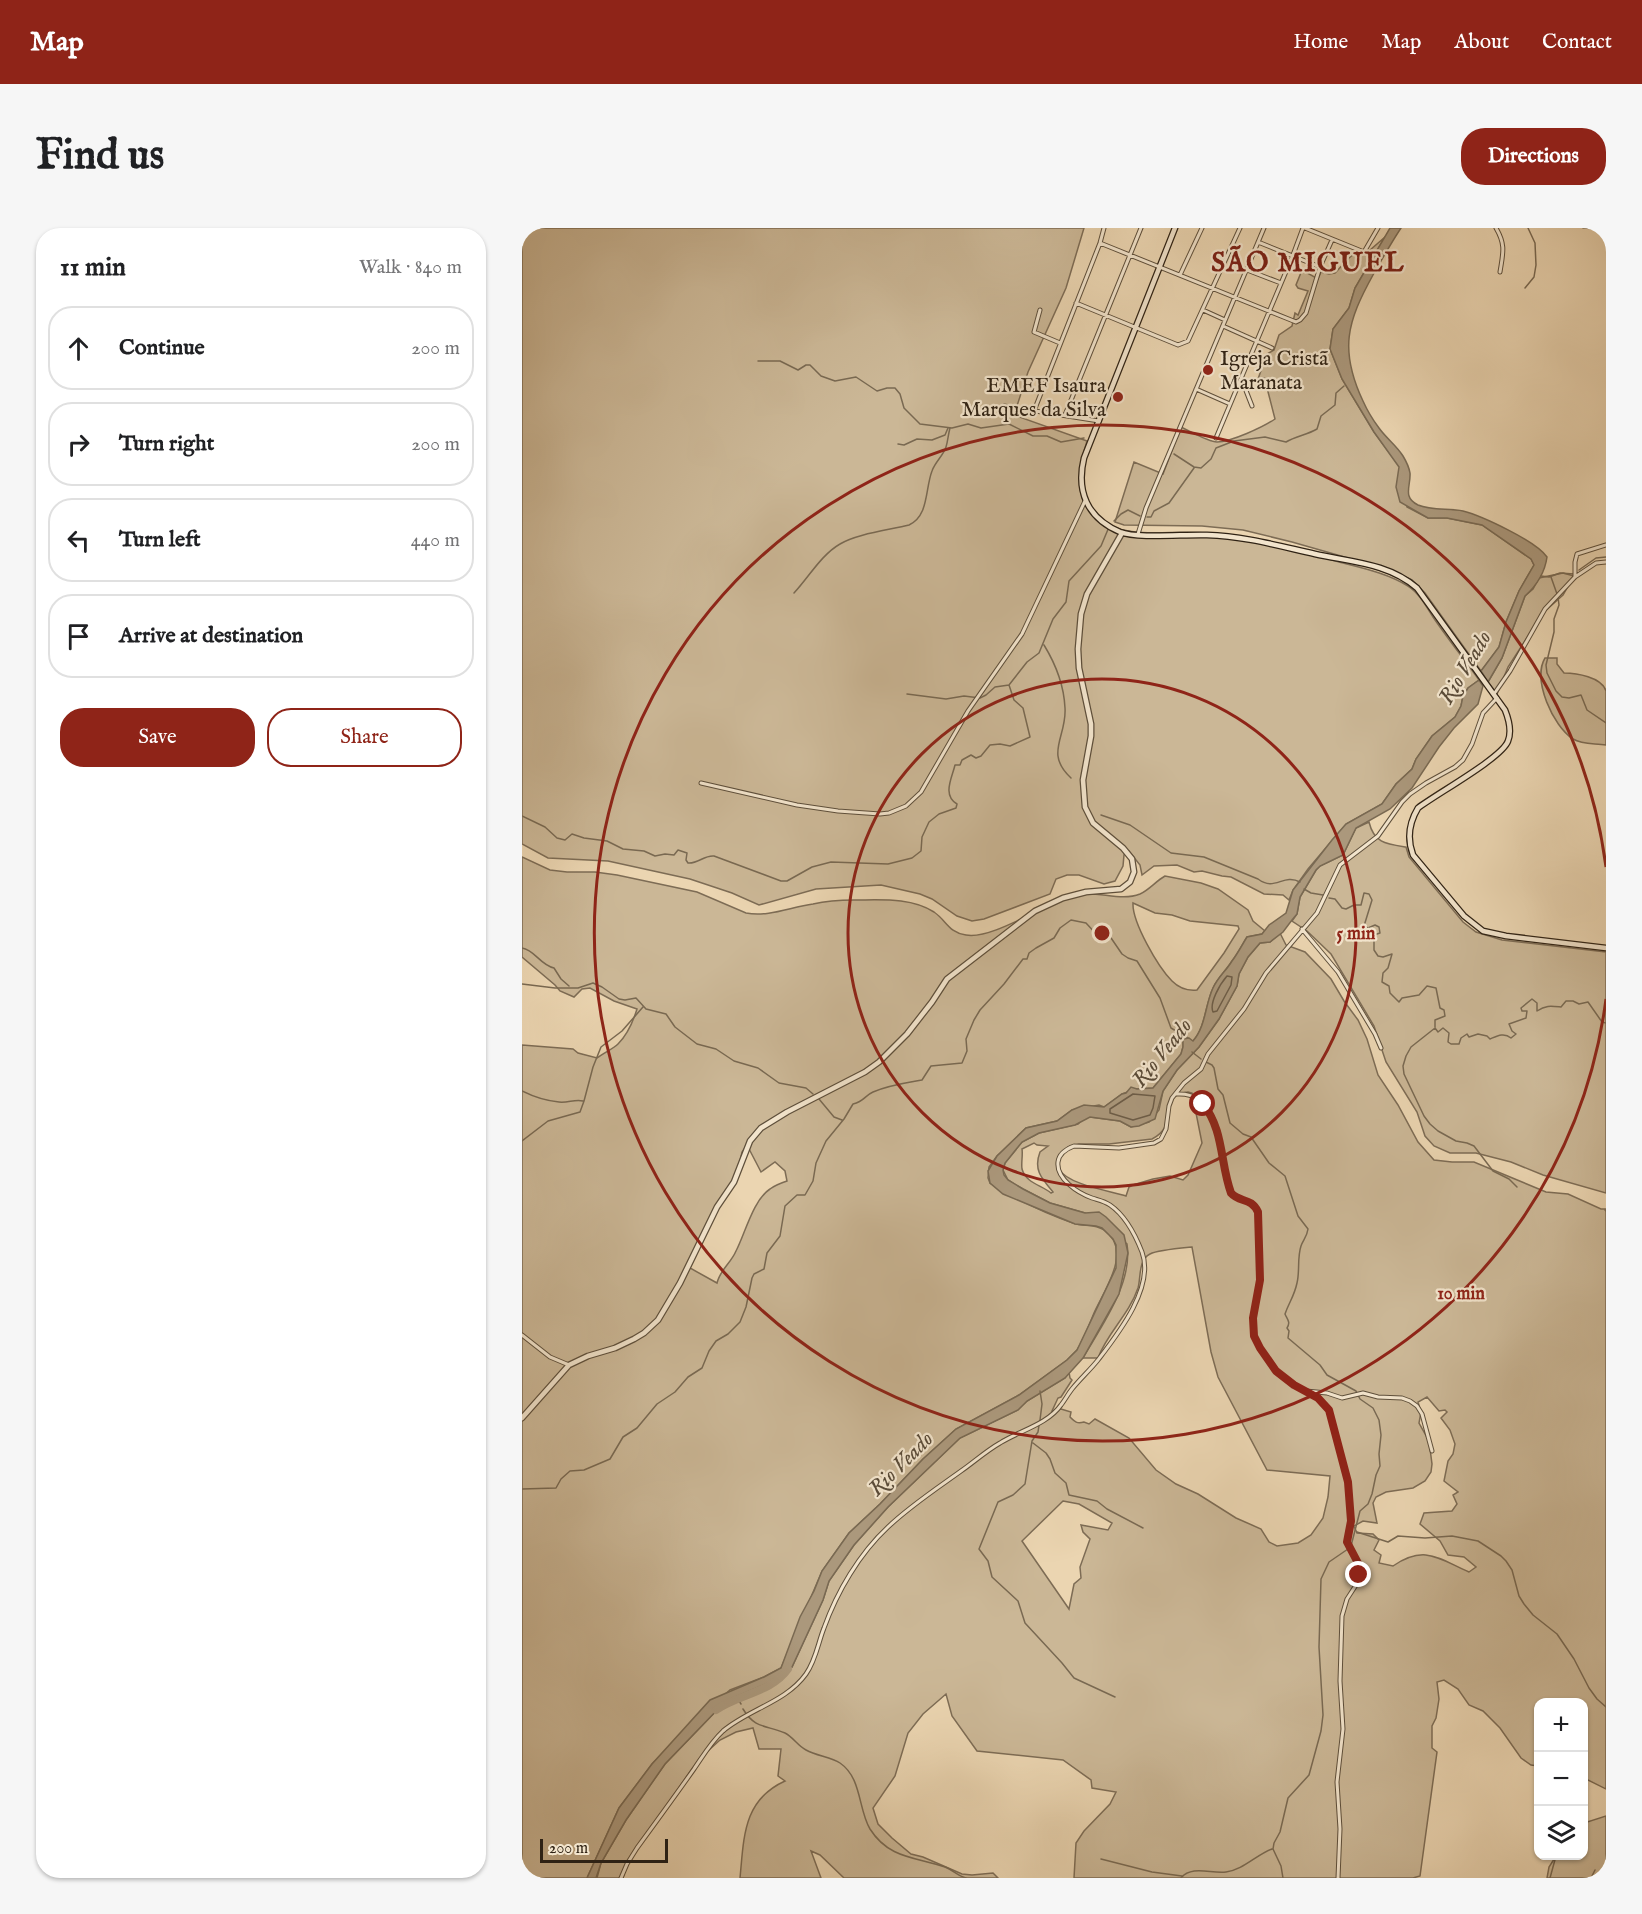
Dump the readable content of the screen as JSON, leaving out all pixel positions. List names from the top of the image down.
{
  "districts": ["SÃO MIGUEL"],
  "water": ["Rio Veado"],
  "places": ["Igreja Cristã Maranata", "EMEF Isaura Marques da Silva"],
  "scale_bar": "200 m",
  "page": {
    "header": "Map",
    "nav": [
      "Home",
      "Map",
      "About",
      "Contact"
    ],
    "buttons": [
      "Directions",
      ["Save", "Share"]
    ],
    "title": "Find us",
    "heading": ["11 min", "Walk · 840 m"],
    "list": [
      ["Continue", "200 m"],
      ["Turn right", "200 m"],
      ["Turn left", "440 m"],
      "Arrive at destination"
    ],
    "map_buttons": ["+", "−"],
    "scale": "200 m"
  },
  "rings": ["5 min", "10 min"]
}
